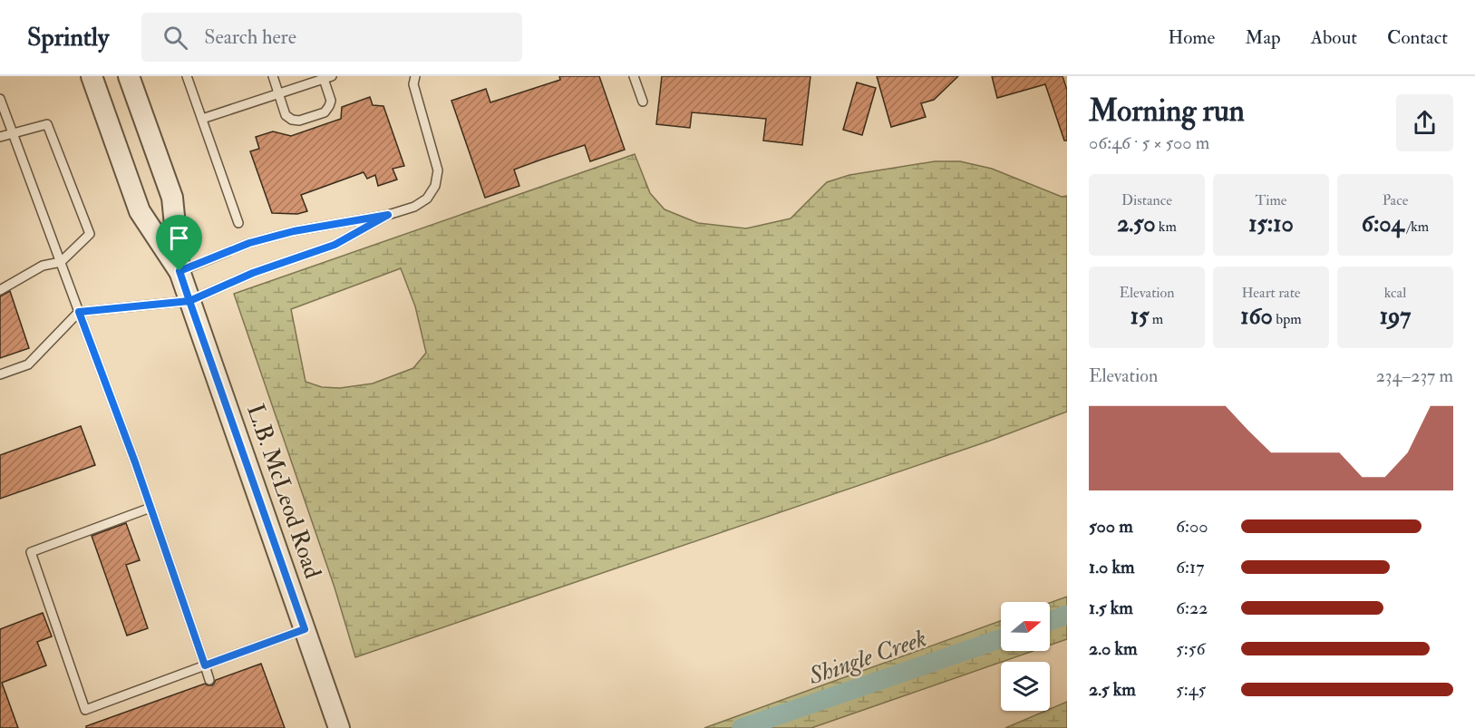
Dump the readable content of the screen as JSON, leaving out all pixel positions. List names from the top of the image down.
{
  "streets": {
    "street": ["L.B. McLeod Road"]
  },
  "water": ["Shingle Creek"],
  "north": "right",
  "page": {
    "header": "Sprintly",
    "search": "Search here",
    "nav": [
      "Home",
      "Map",
      "About",
      "Contact"
    ],
    "heading": ["Morning run", "06:46 · 5 × 500 m"],
    "stats": [
      ["Distance", "2.50 km"],
      ["Time", "15:10"],
      ["Pace", "6:04 /km"],
      ["Elevation", "15 m"],
      ["Heart rate", "160 bpm"],
      ["kcal", "197"]
    ],
    "chart": ["Elevation", "234–237 m"],
    "list": [
      {
        "name": "500 m",
        "note": "6:00"
      },
      {
        "name": "1.0 km",
        "note": "6:17"
      },
      {
        "name": "1.5 km",
        "note": "6:22"
      },
      {
        "name": "2.0 km",
        "note": "5:56"
      },
      {
        "name": "2.5 km",
        "note": "5:45"
      }
    ]
  }
}
